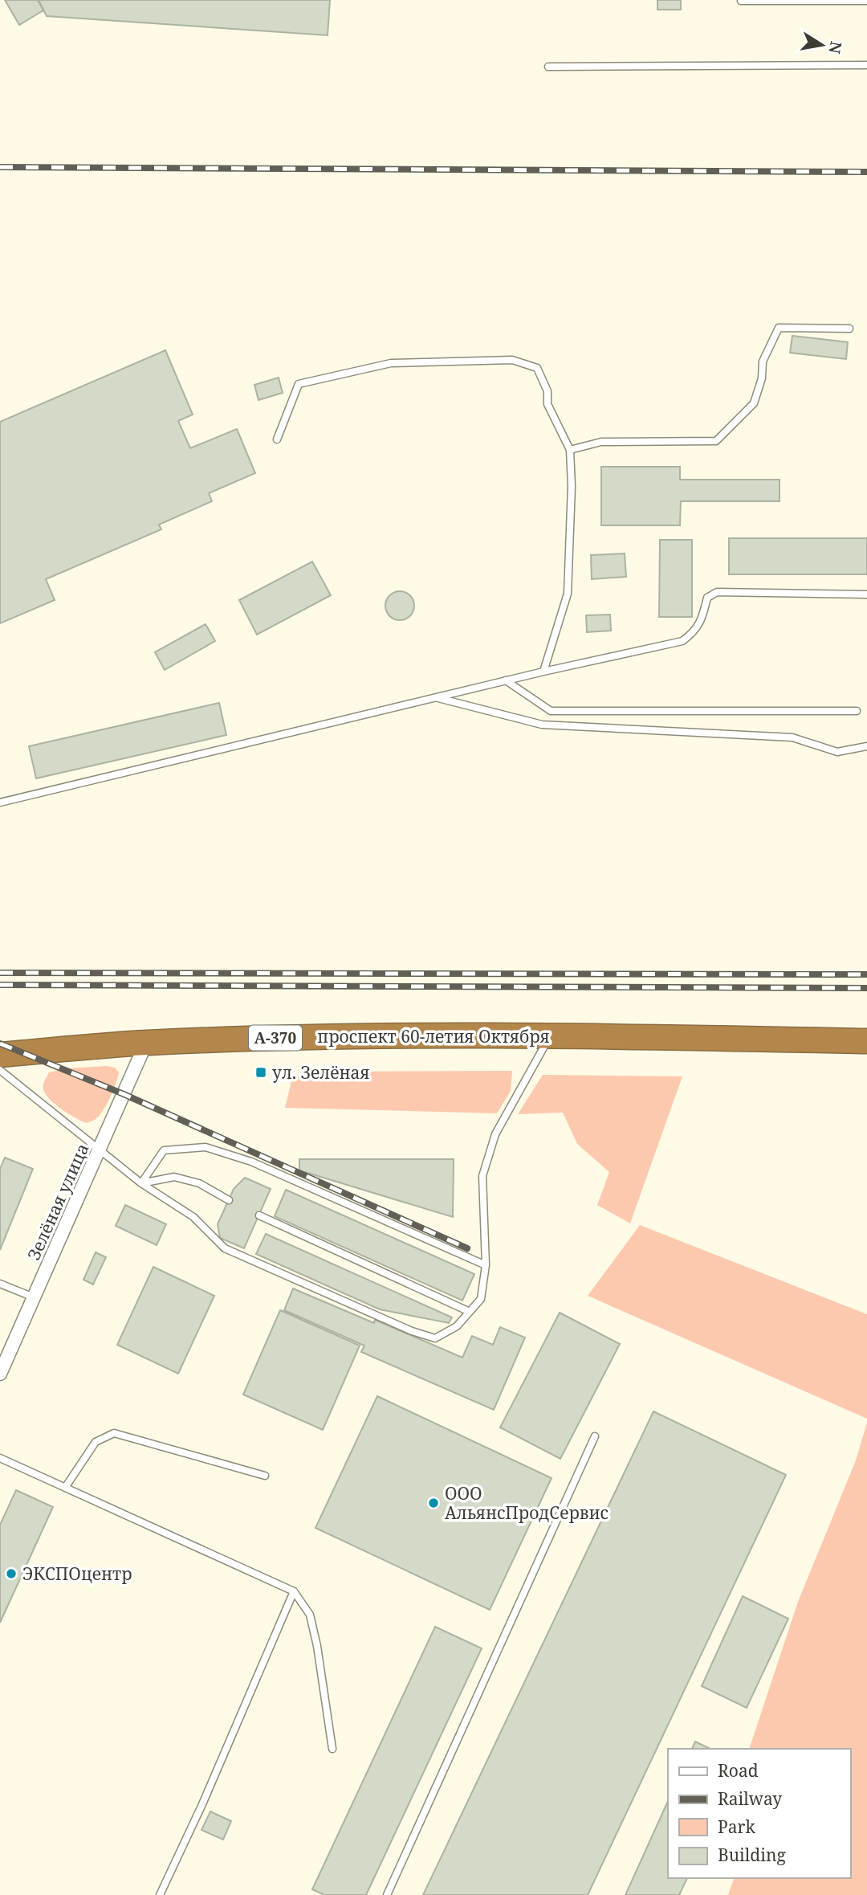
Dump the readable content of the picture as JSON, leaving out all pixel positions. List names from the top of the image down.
{
  "streets": {
    "highway": ["проспект 60-летия Октября", "А-370"],
    "street": ["Зелёная улица"]
  },
  "crossings": [
    ["проспект 60-летия Октября", "Зелёная улица"]
  ],
  "places": {
    "transit": ["ул. Зелёная"],
    "other": ["ООО АльянсПродСервис", "ЭКСПОцентр"]
  },
  "legend": [
    "Road",
    "Railway",
    "Park",
    "Building"
  ],
  "north": "right"
}
